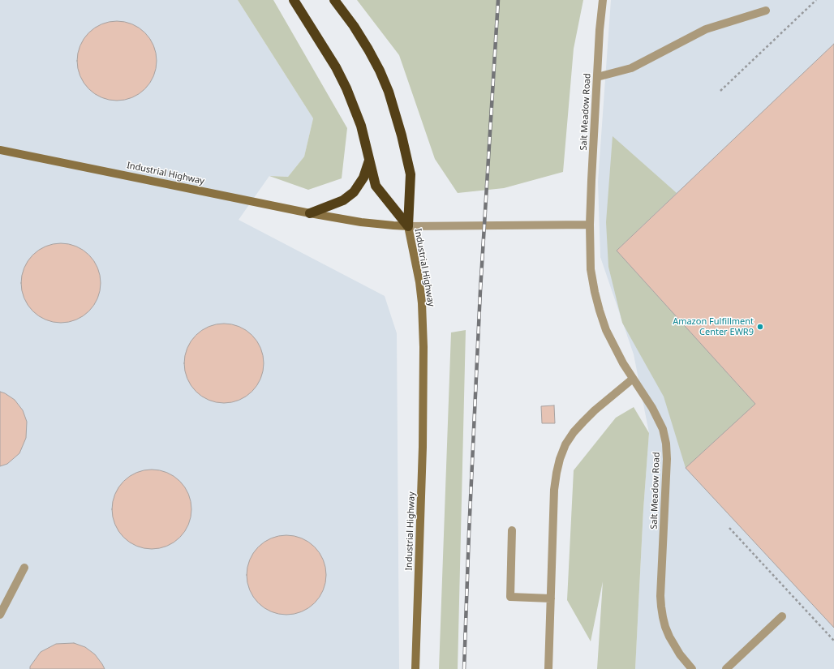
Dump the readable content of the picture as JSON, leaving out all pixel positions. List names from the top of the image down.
{
  "streets": {
    "main road": ["Industrial Highway"],
    "street": ["Salt Meadow Road"]
  },
  "places": ["Amazon Fulfillment Center EWR9"]
}
